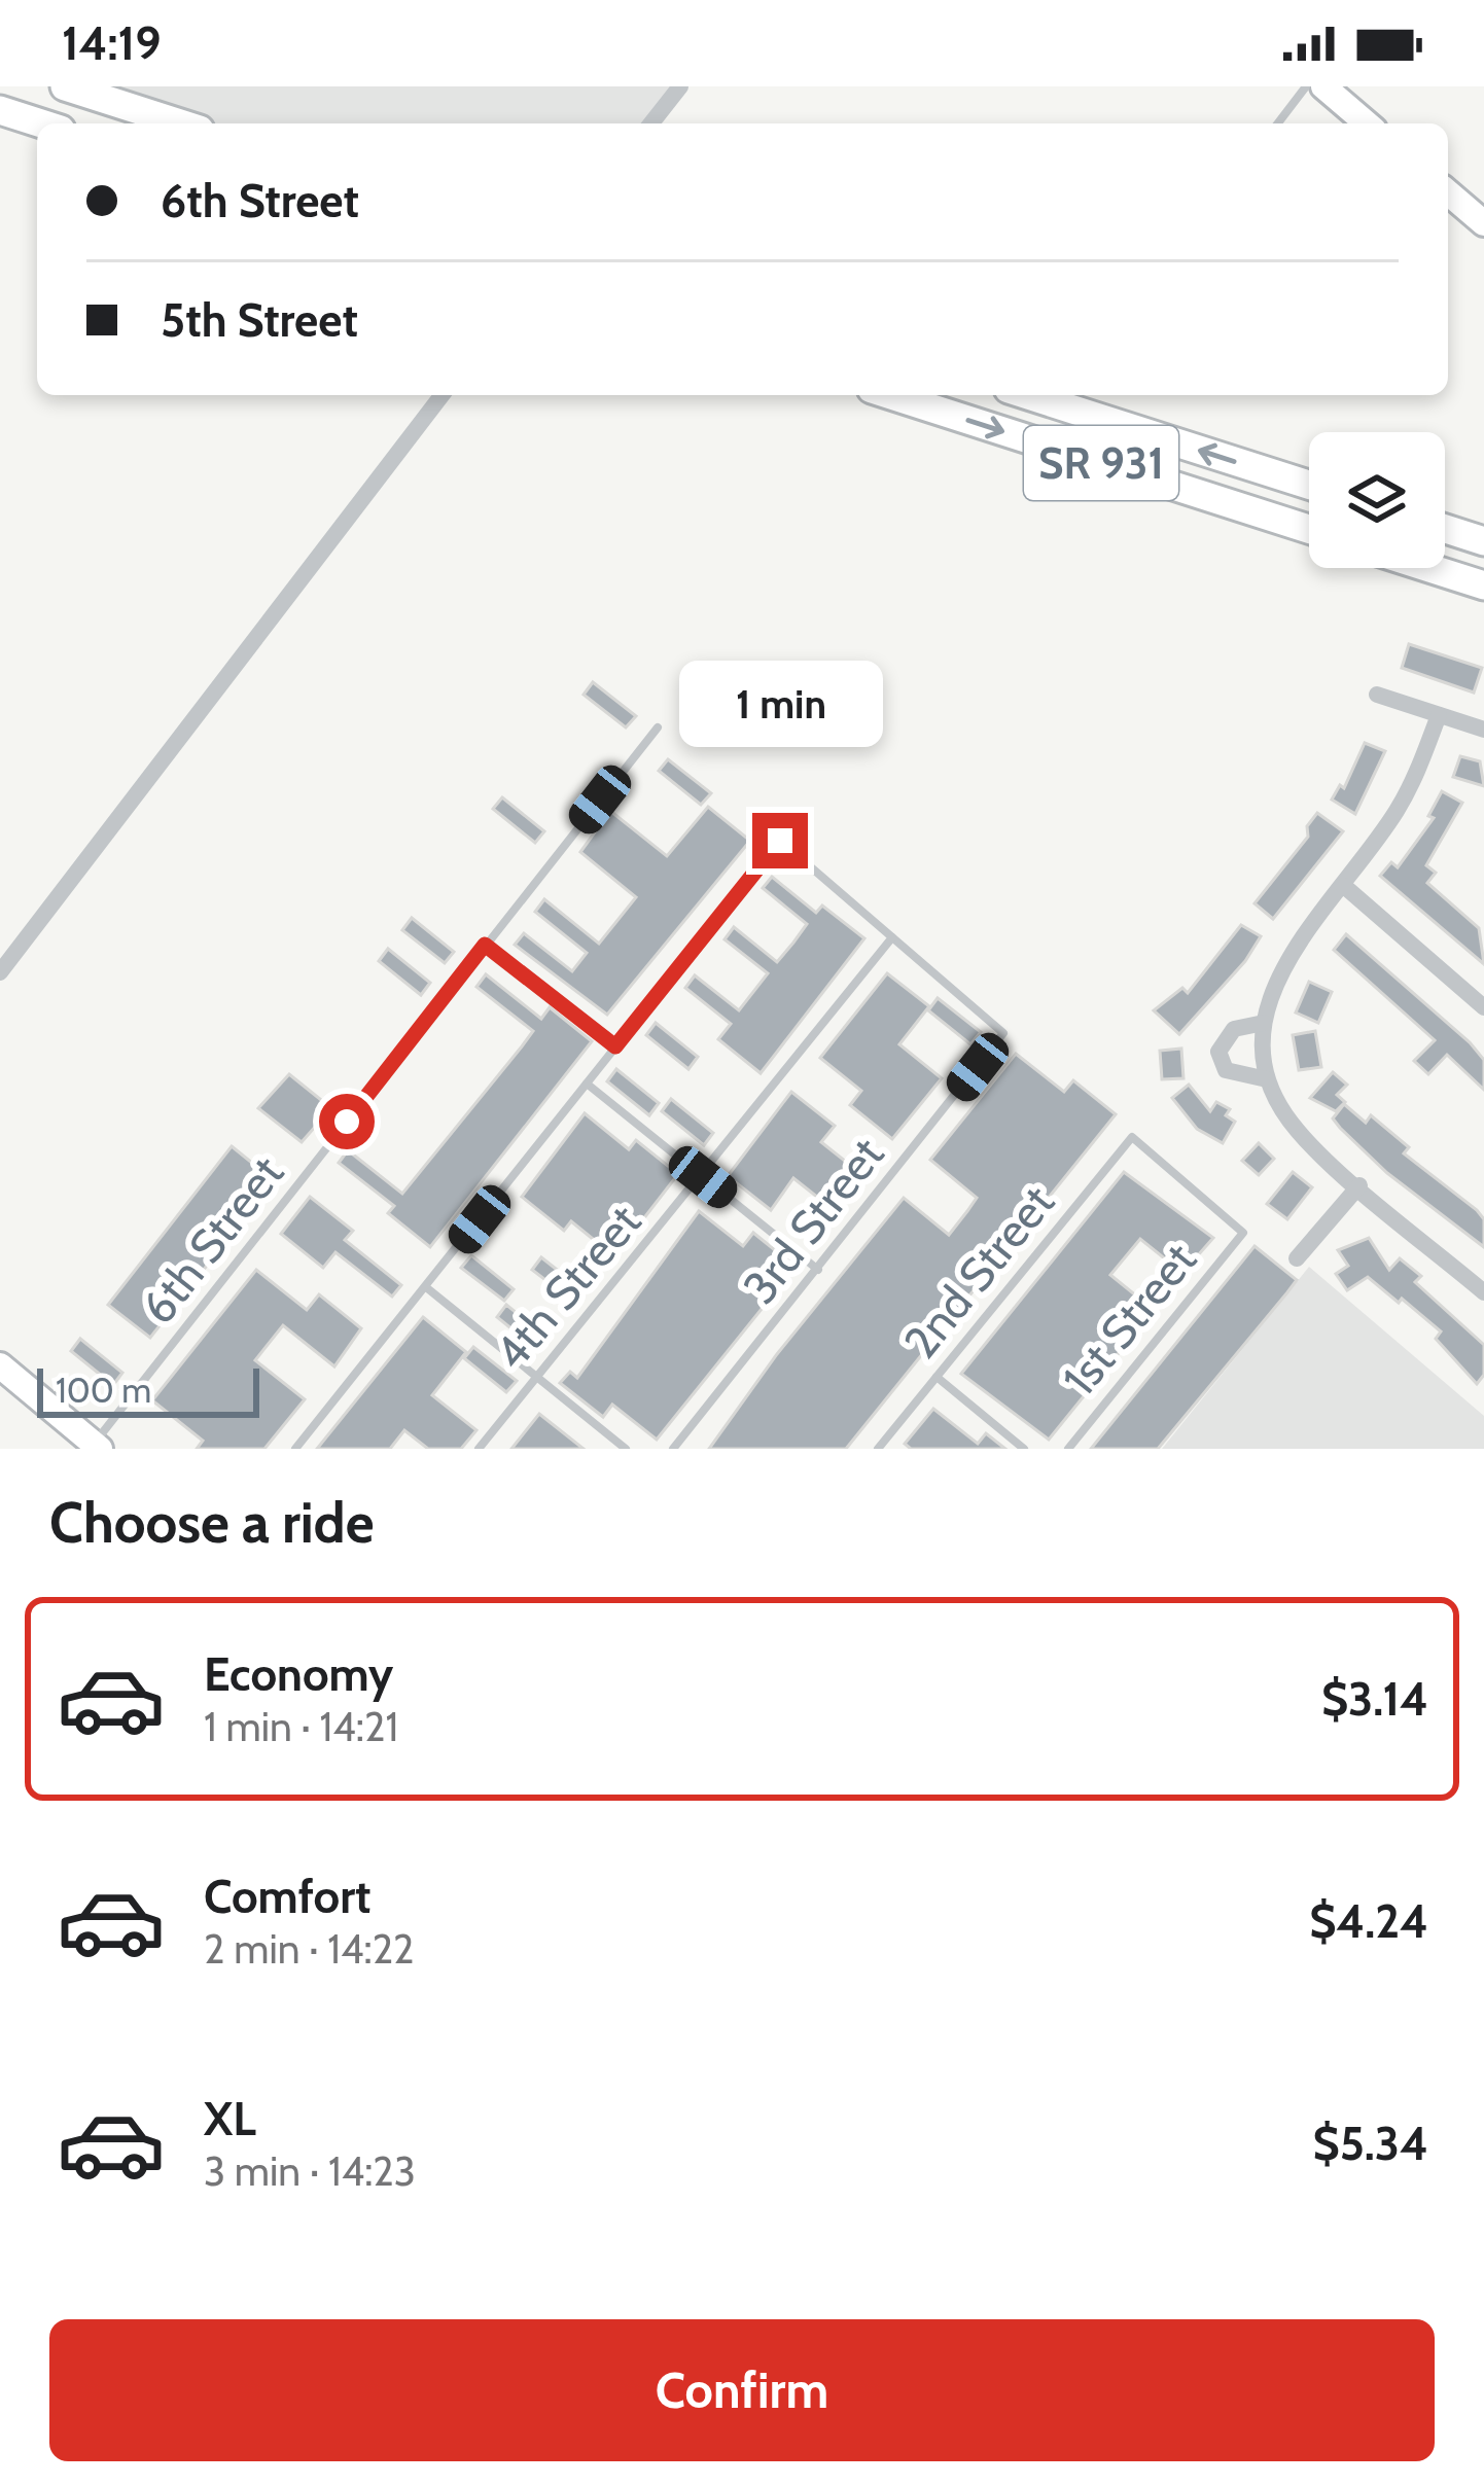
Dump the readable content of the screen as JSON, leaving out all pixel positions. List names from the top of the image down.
{
  "streets": {
    "main road": ["SR 931"],
    "lane": [
      "3rd Street",
      "6th Street",
      "2nd Street",
      "4th Street",
      "1st Street"
    ]
  },
  "crossings": [
    ["3rd Street", "4th Street"],
    ["2nd Street", "1st Street"]
  ],
  "scale_bar": "100 m",
  "page": {
    "status": "14:19",
    "banner": ["6th Street", "5th Street"],
    "bubble": "1 min",
    "scale": "100 m",
    "heading": "Choose a ride",
    "list": [
      {
        "name": "Economy",
        "note": "1 min · 14:21",
        "value": "$3.14"
      },
      {
        "name": "Comfort",
        "note": "2 min · 14:22",
        "value": "$4.24"
      },
      {
        "name": "XL",
        "note": "3 min · 14:23",
        "value": "$5.34"
      }
    ],
    "buttons": "Confirm"
  }
}
